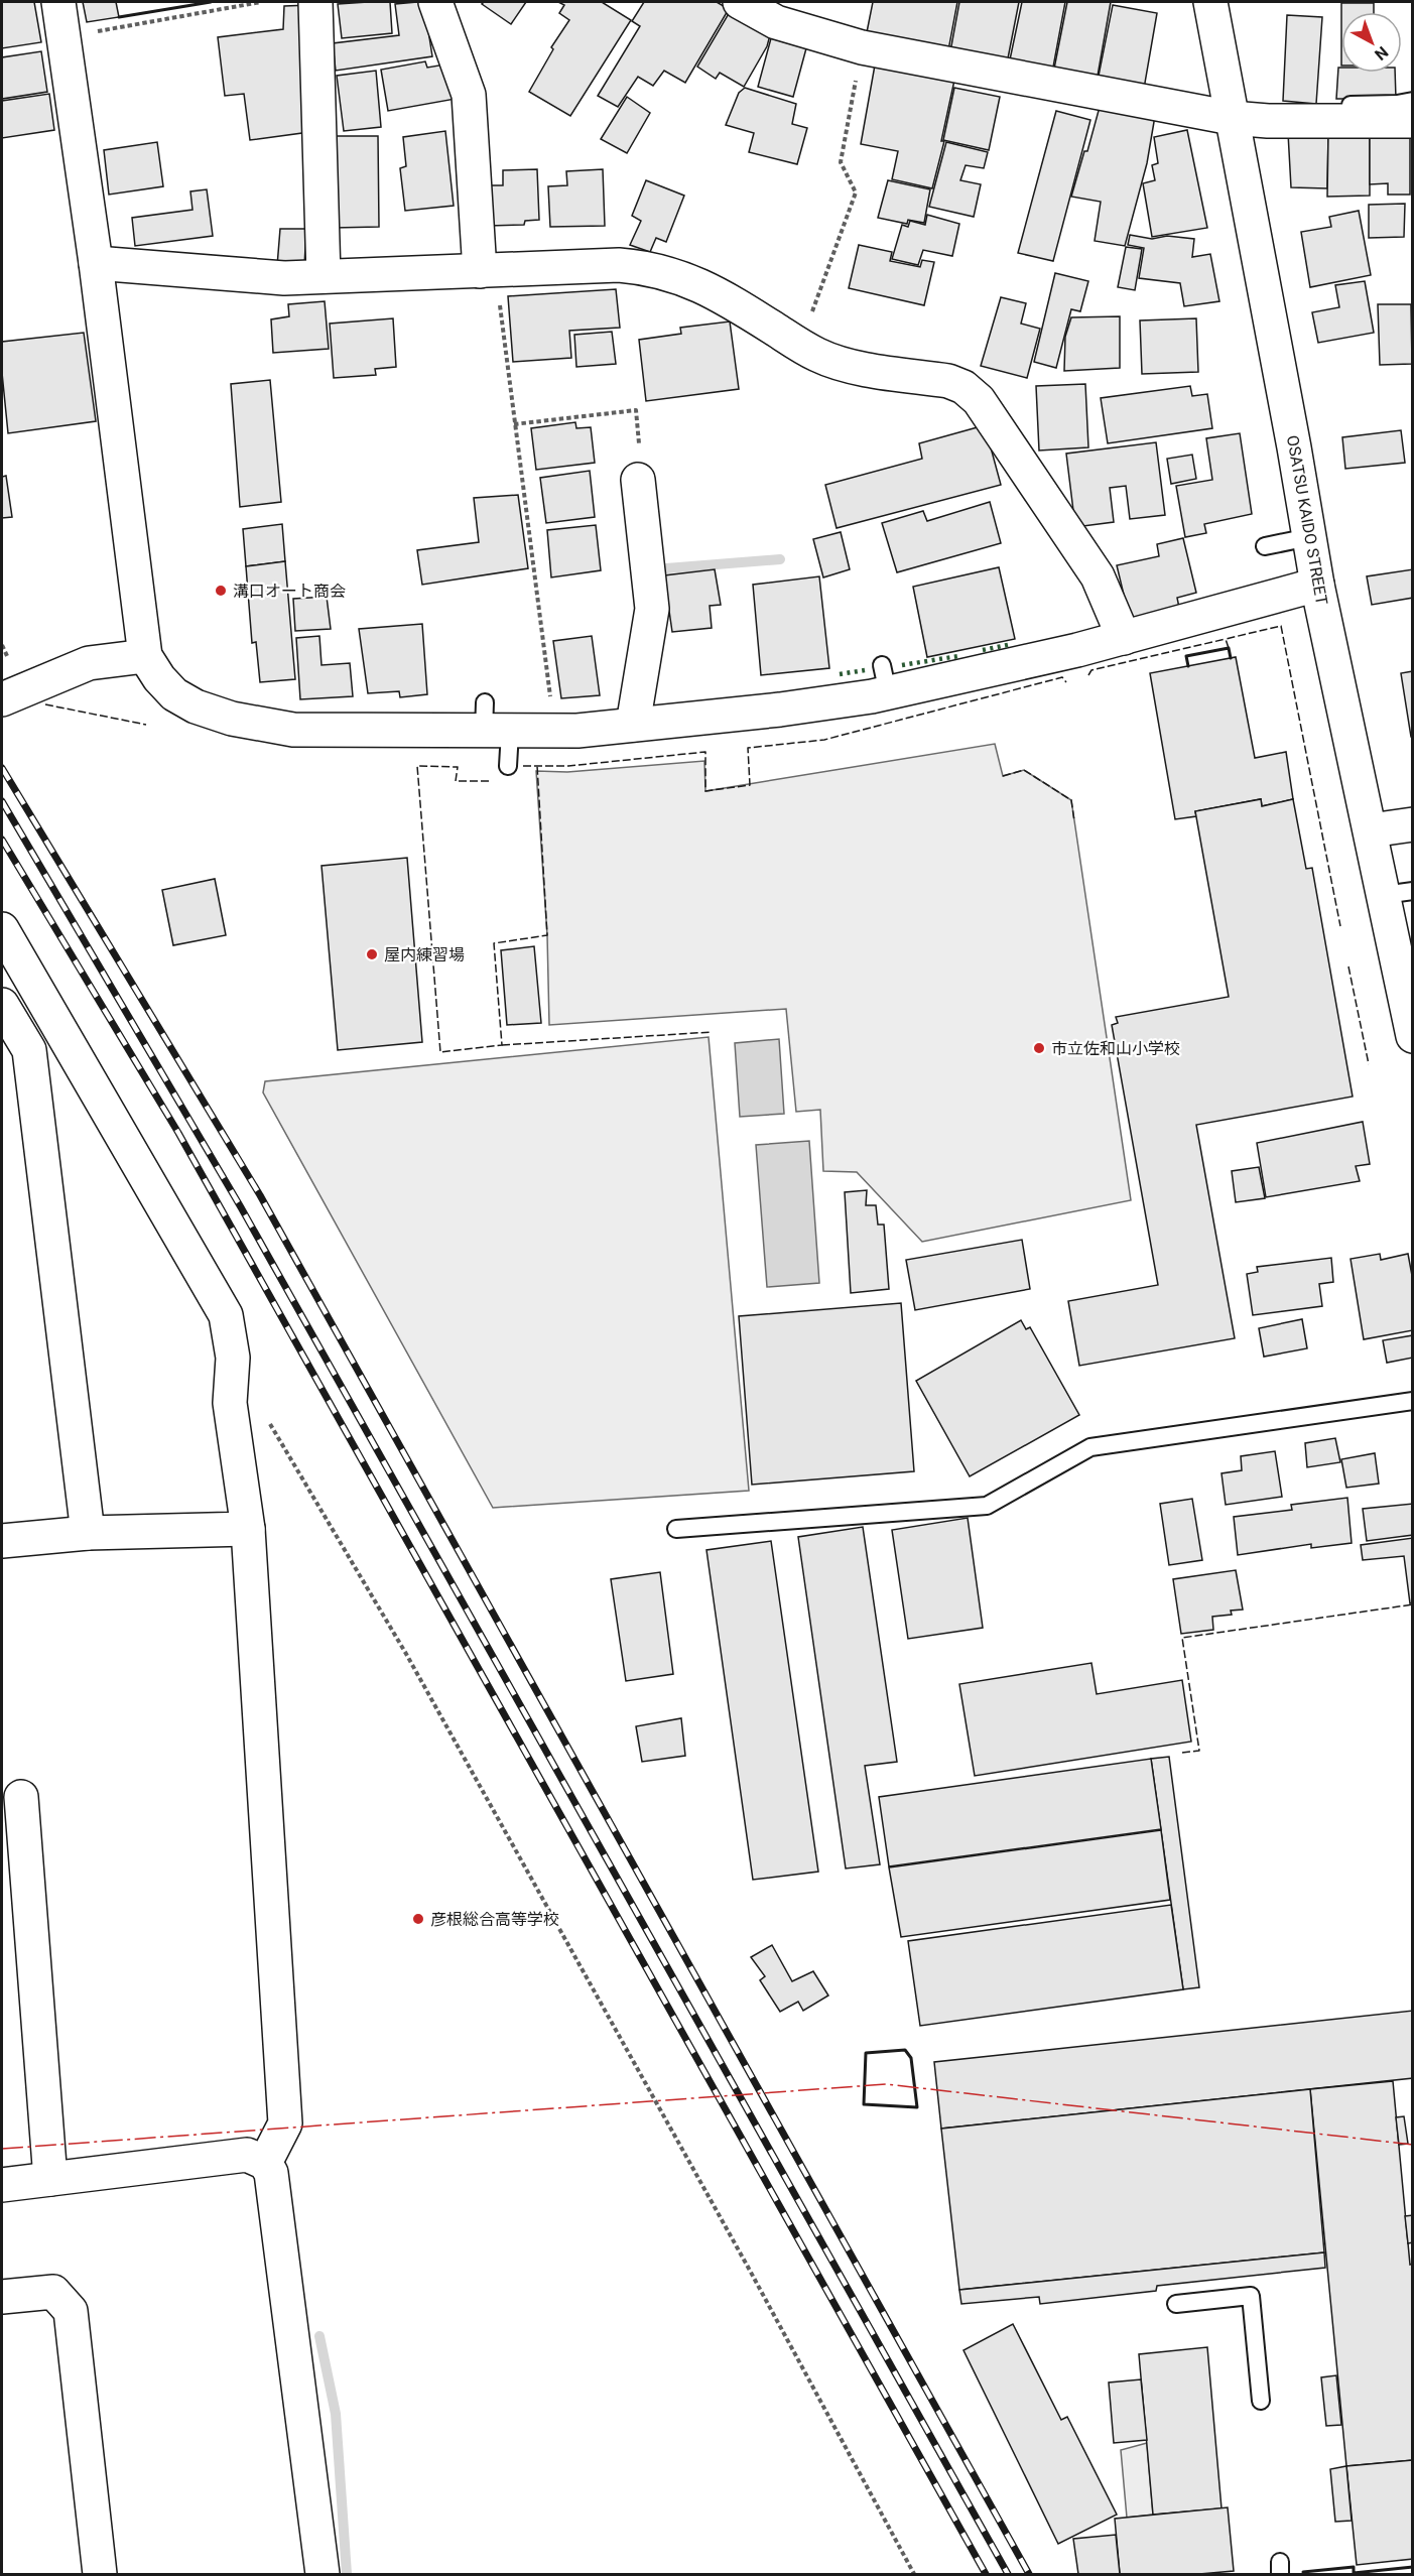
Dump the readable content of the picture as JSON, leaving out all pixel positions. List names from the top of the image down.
{
  "streets": {
    "street": ["OSATSU KAIDO STREET"]
  },
  "places": [
    "溝口オート商会",
    "屋内練習場",
    "市立佐和山小学校",
    "彦根総合高等学校"
  ],
  "north": "bottom right"
}
